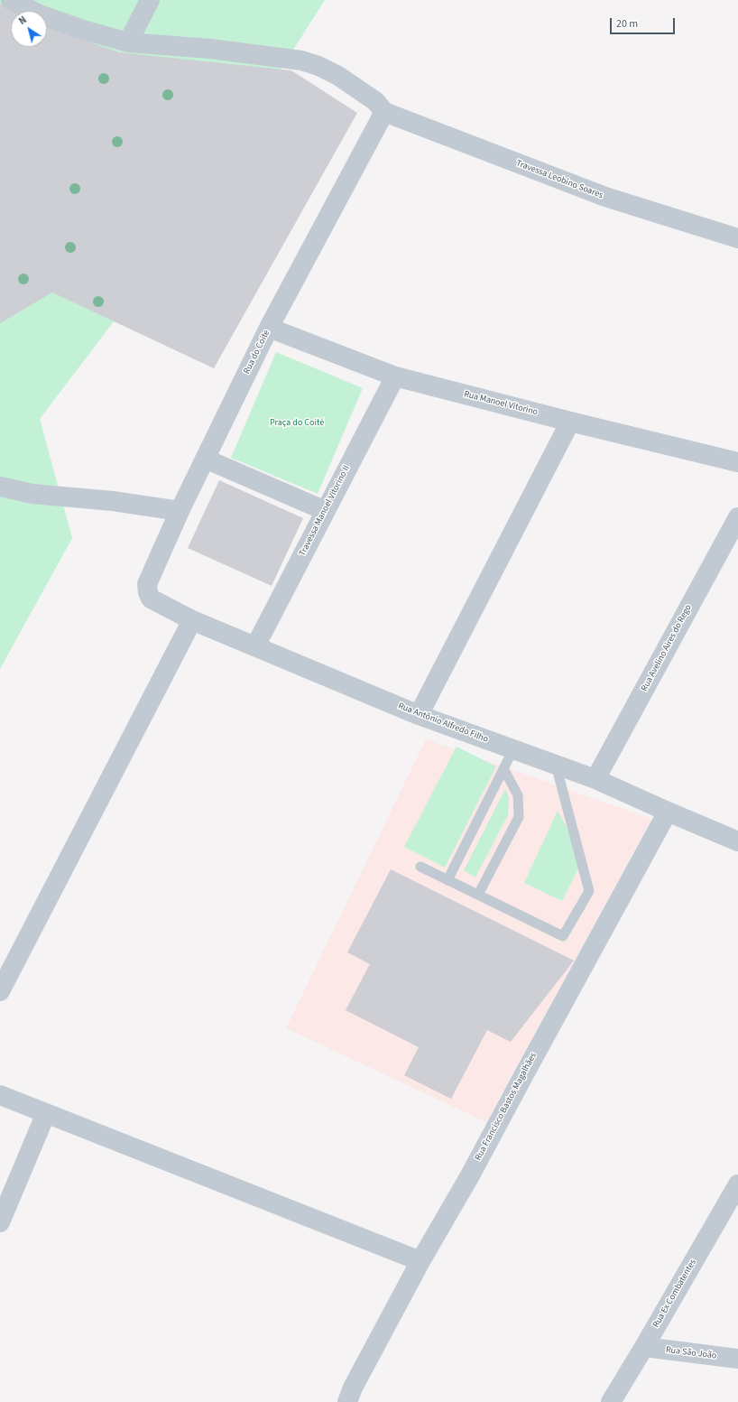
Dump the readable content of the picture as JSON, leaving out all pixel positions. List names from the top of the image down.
{
  "streets": {
    "street": [
      "Travessa Leobino Soares",
      "Rua do Coite",
      "Rua Manoel Vitorino",
      "Travessa Manoel Vitorino II",
      "Rua Avelino Aires do Rego",
      "Rua Antônio Alfredo Filho",
      "Rua Francisco Bastos Magalhães",
      "Rua Ex Combatentes",
      "Rua São João"
    ]
  },
  "crossings": [
    ["Travessa Leobino Soares", "Rua do Coite"],
    ["Rua do Coite", "Rua Manoel Vitorino"],
    ["Rua do Coite", "Rua Antônio Alfredo Filho"],
    ["Rua Manoel Vitorino", "Travessa Manoel Vitorino II"],
    ["Travessa Manoel Vitorino II", "Rua Antônio Alfredo Filho"],
    ["Rua Avelino Aires do Rego", "Rua Antônio Alfredo Filho"],
    ["Rua Antônio Alfredo Filho", "Rua Francisco Bastos Magalhães"],
    ["Rua Ex Combatentes", "Rua São João"]
  ],
  "parks": ["Praça do Coité"],
  "scale_bar": "20 m",
  "north": "top left"
}
